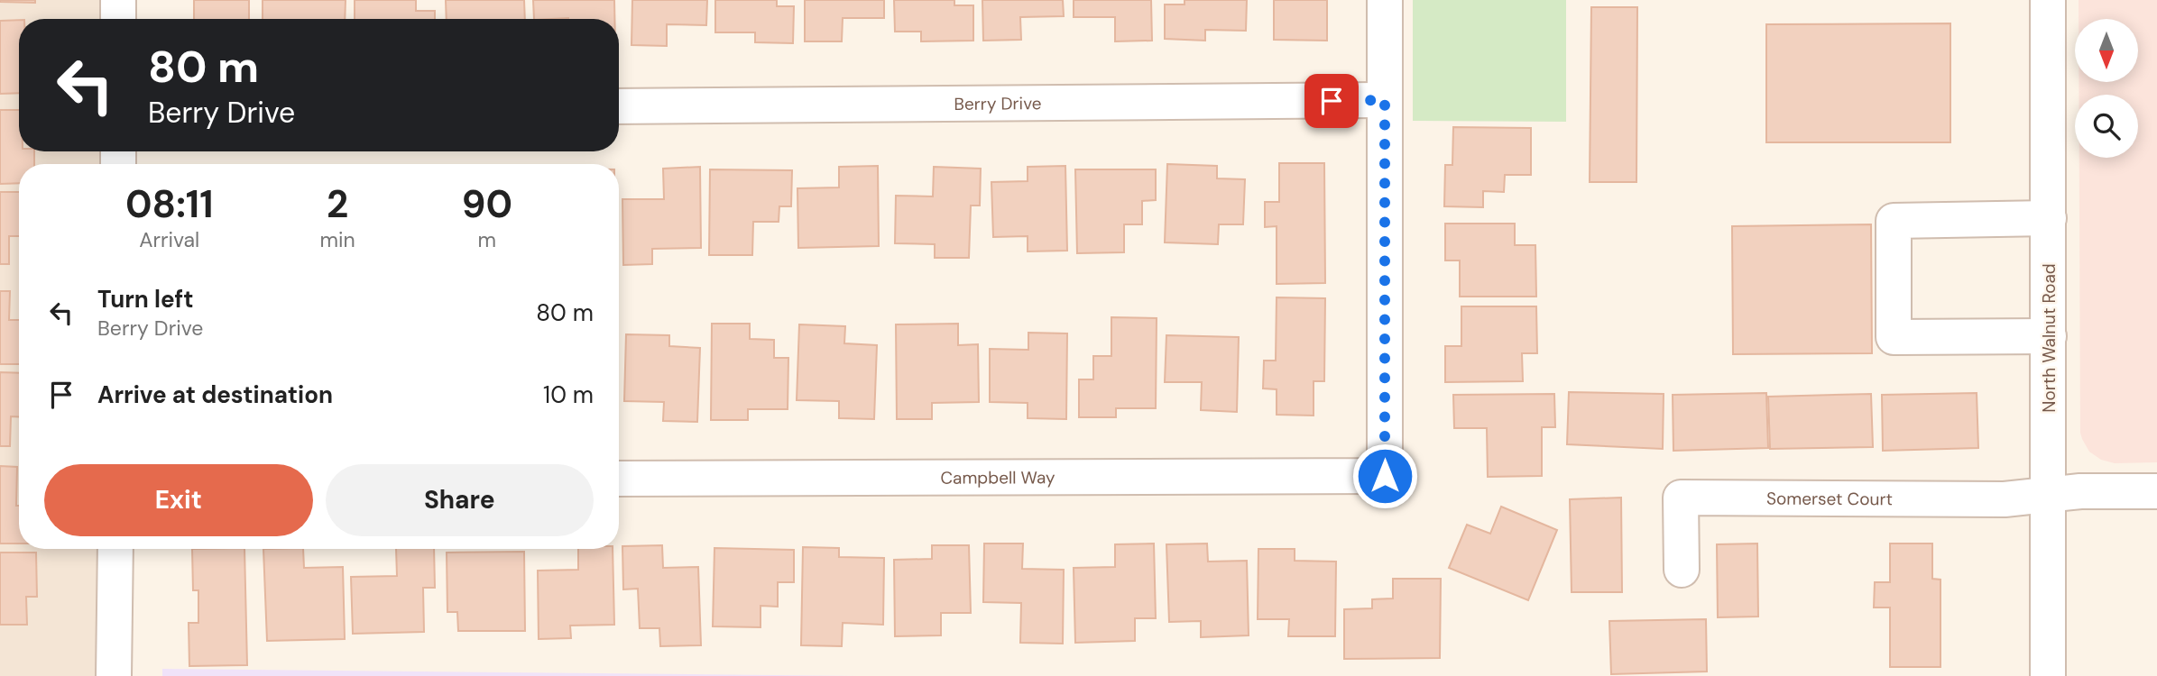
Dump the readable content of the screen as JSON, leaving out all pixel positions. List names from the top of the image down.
{
  "streets": {
    "street": [
      "Berry Drive",
      "North Walnut Road",
      "Campbell Way",
      "Somerset Court"
    ]
  },
  "crossings": [
    ["Berry Drive", "Campbell Way"],
    ["North Walnut Road", "Somerset Court"]
  ],
  "north": "bottom",
  "page": {
    "turn": ["80 m", "Berry Drive"],
    "eta": [
      "08:11",
      "Arrival",
      "2",
      "min",
      "90",
      "m"
    ],
    "list": [
      {
        "name": "Turn left",
        "note": "Berry Drive",
        "value": "80 m"
      },
      {
        "name": "Arrive at destination",
        "value": "10 m"
      }
    ],
    "buttons": ["Exit", "Share"]
  }
}
